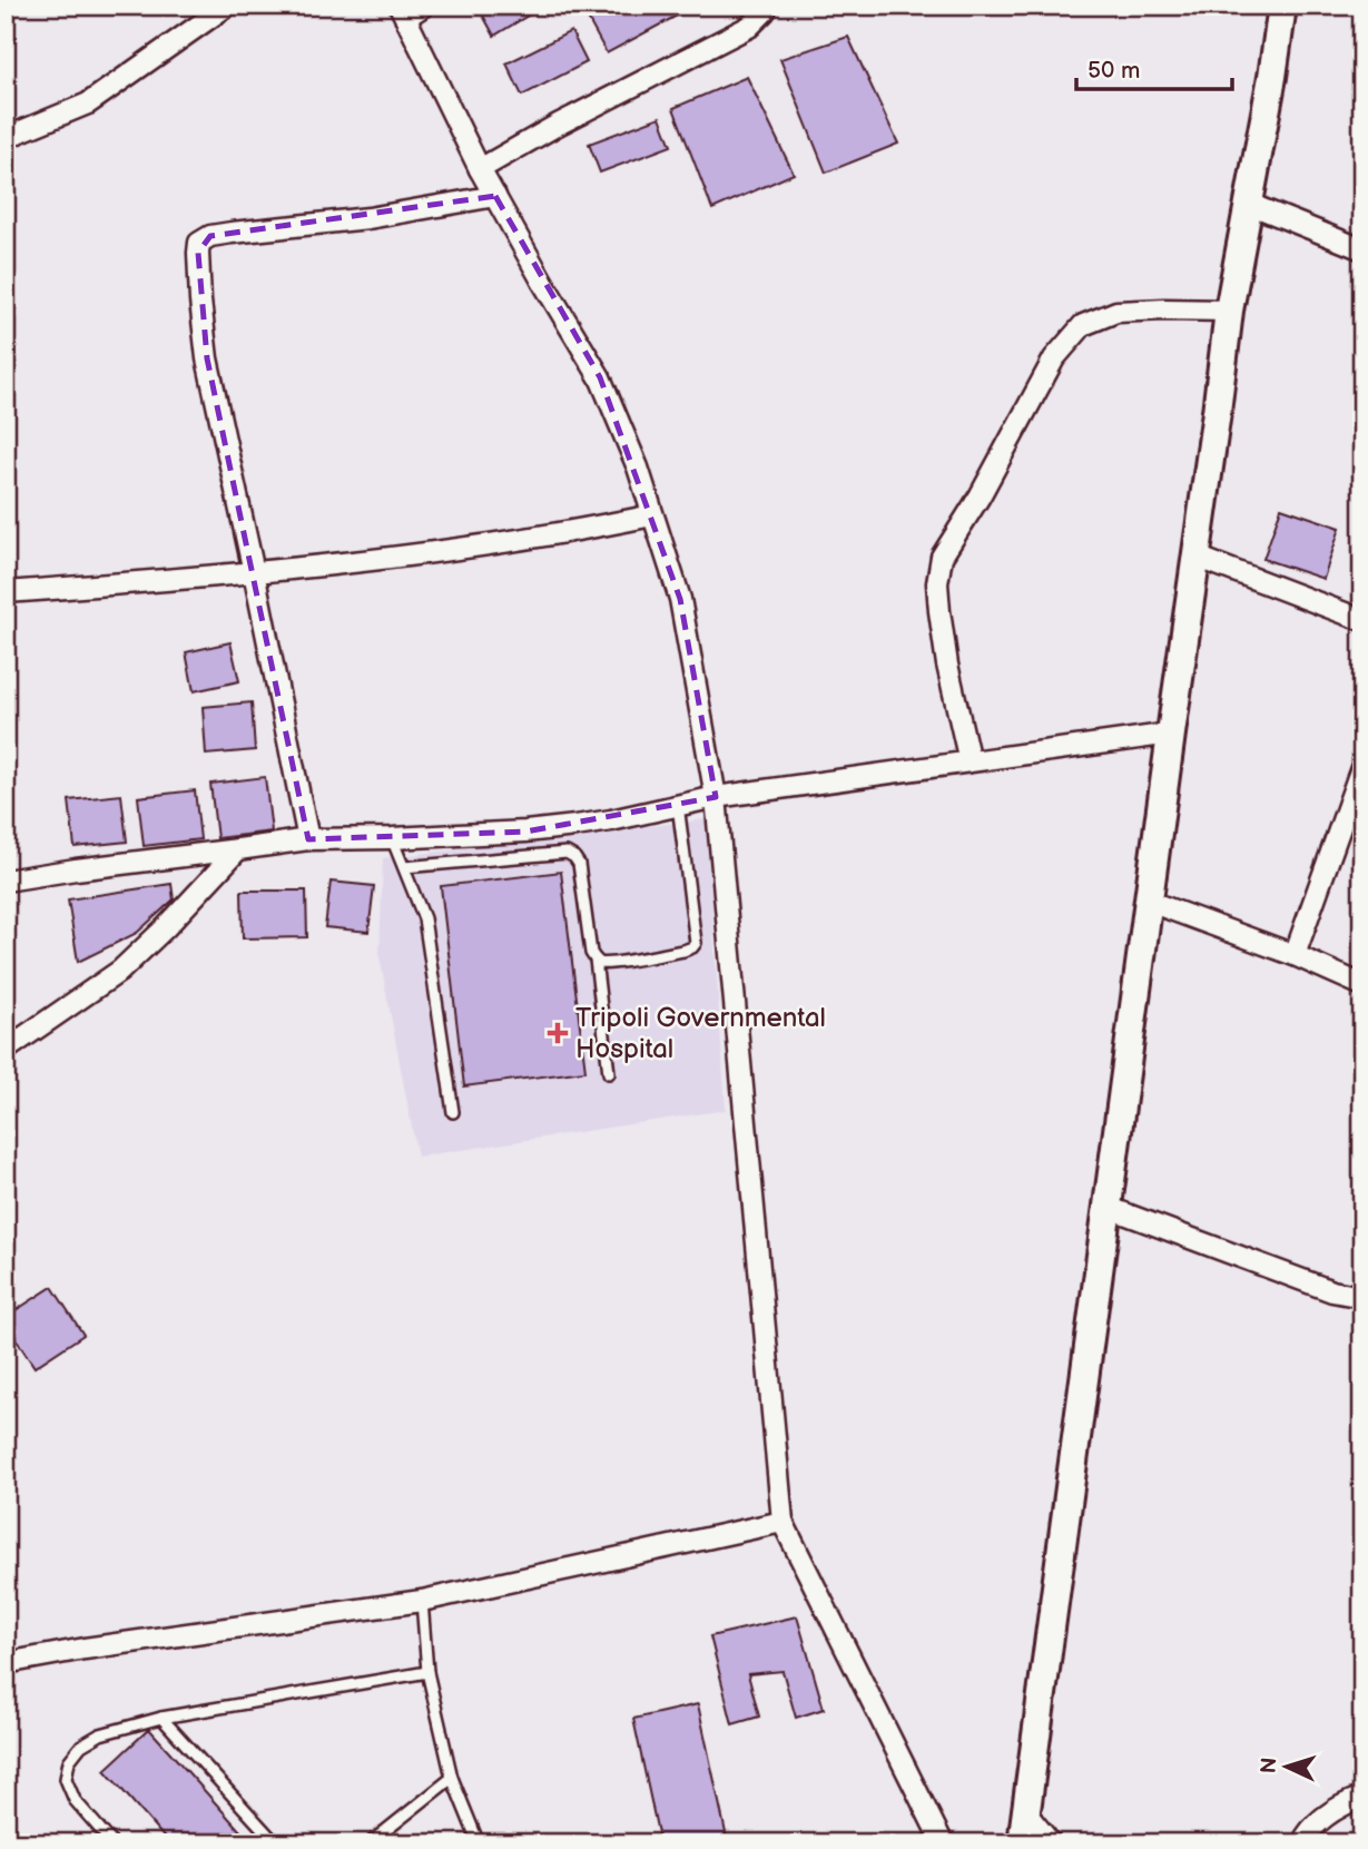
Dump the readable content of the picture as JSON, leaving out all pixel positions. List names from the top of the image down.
{
  "places": {
    "health": ["Tripoli Governmental Hospital"]
  },
  "scale_bar": "50 m",
  "north": "left"
}
